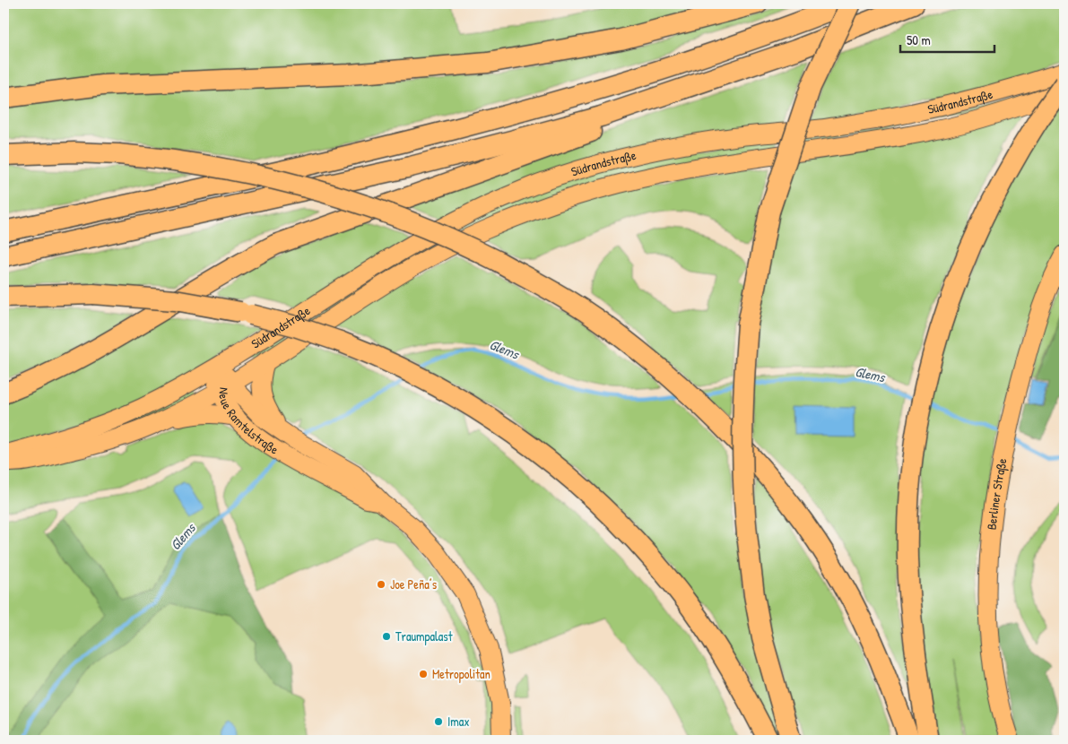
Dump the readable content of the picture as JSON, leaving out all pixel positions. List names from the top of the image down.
{
  "streets": {
    "main road": ["Südrandstraße", "Neue Ramtelstraße", "Berliner Straße"]
  },
  "crossings": [
    ["Südrandstraße", "Neue Ramtelstraße"]
  ],
  "water": ["Glems"],
  "places": [
    "Joe Peña’s",
    "Traumpalast",
    "Metropolitan",
    "Imax"
  ],
  "scale_bar": "50 m"
}
